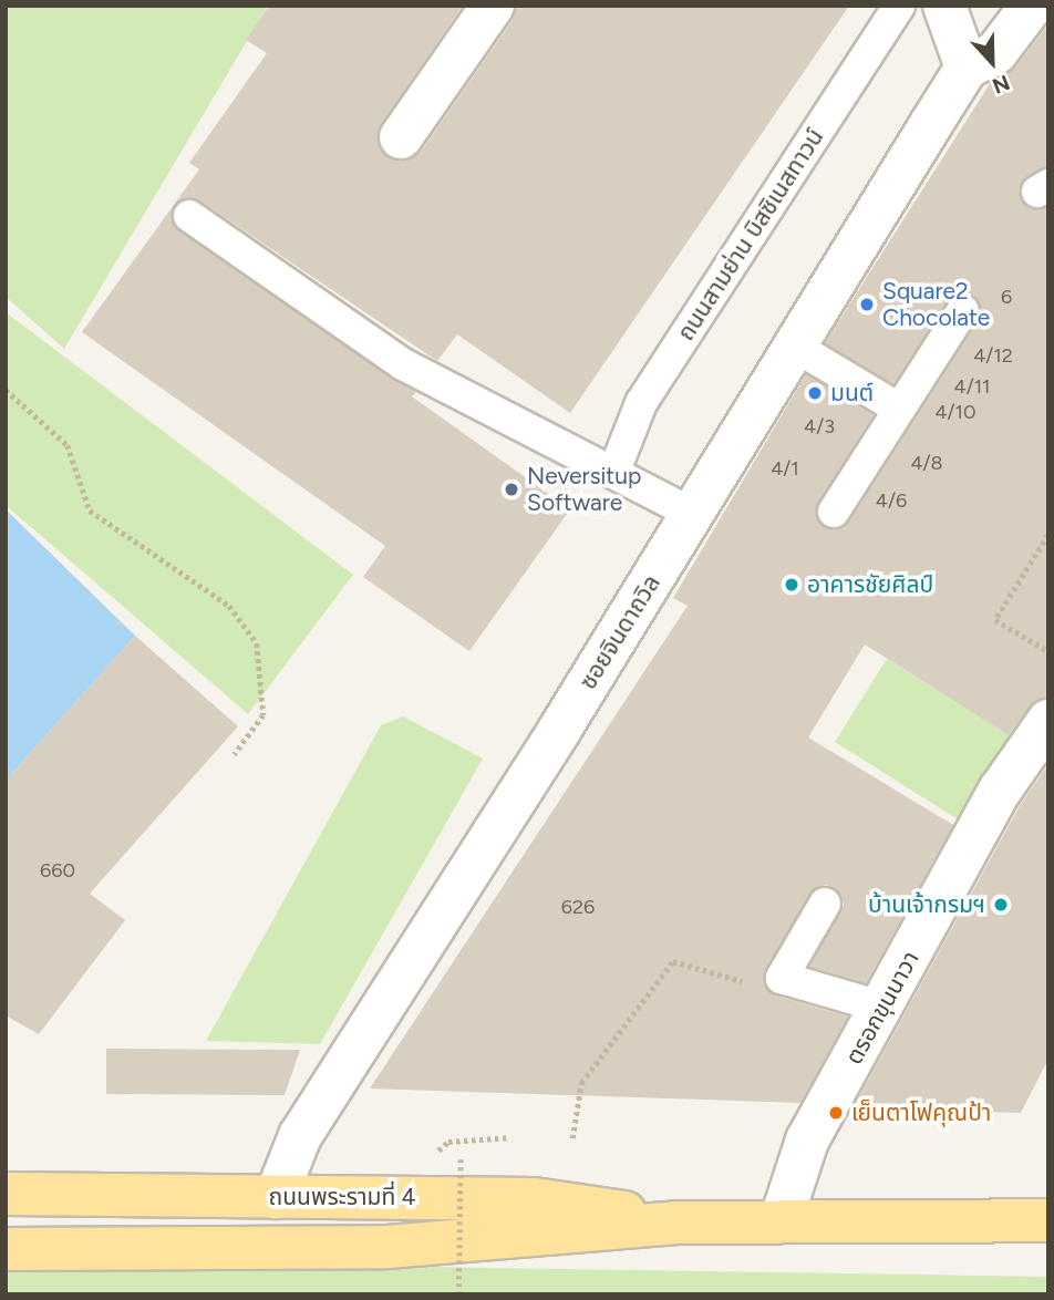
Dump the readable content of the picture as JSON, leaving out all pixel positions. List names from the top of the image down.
{
  "streets": {
    "main road": ["ถนนพระรามที่ 4"],
    "street": ["ซอยจินดาถวิล", "ตรอกขุนนาวา"],
    "lane": ["ถนนสามย่าน บิสซิเนสทาวน์"]
  },
  "crossings": [
    ["ซอยจินดาถวิล", "ถนนพระรามที่ 4"],
    ["ตรอกขุนนาวา", "ถนนพระรามที่ 4"]
  ],
  "places": [
    "Square2 Chocolate",
    "มนต์",
    "Neversitup Software",
    "อาคารชัยศิลป์",
    "บ้านเจ้ากรมฯ",
    "เย็นตาโฟคุณป้า"
  ],
  "house_numbers": [
    "6",
    "4/12",
    "4/11",
    "4/10",
    "4/3",
    "4/8",
    "4/1",
    "4/6",
    "660",
    "626"
  ],
  "north": "bottom"
}
